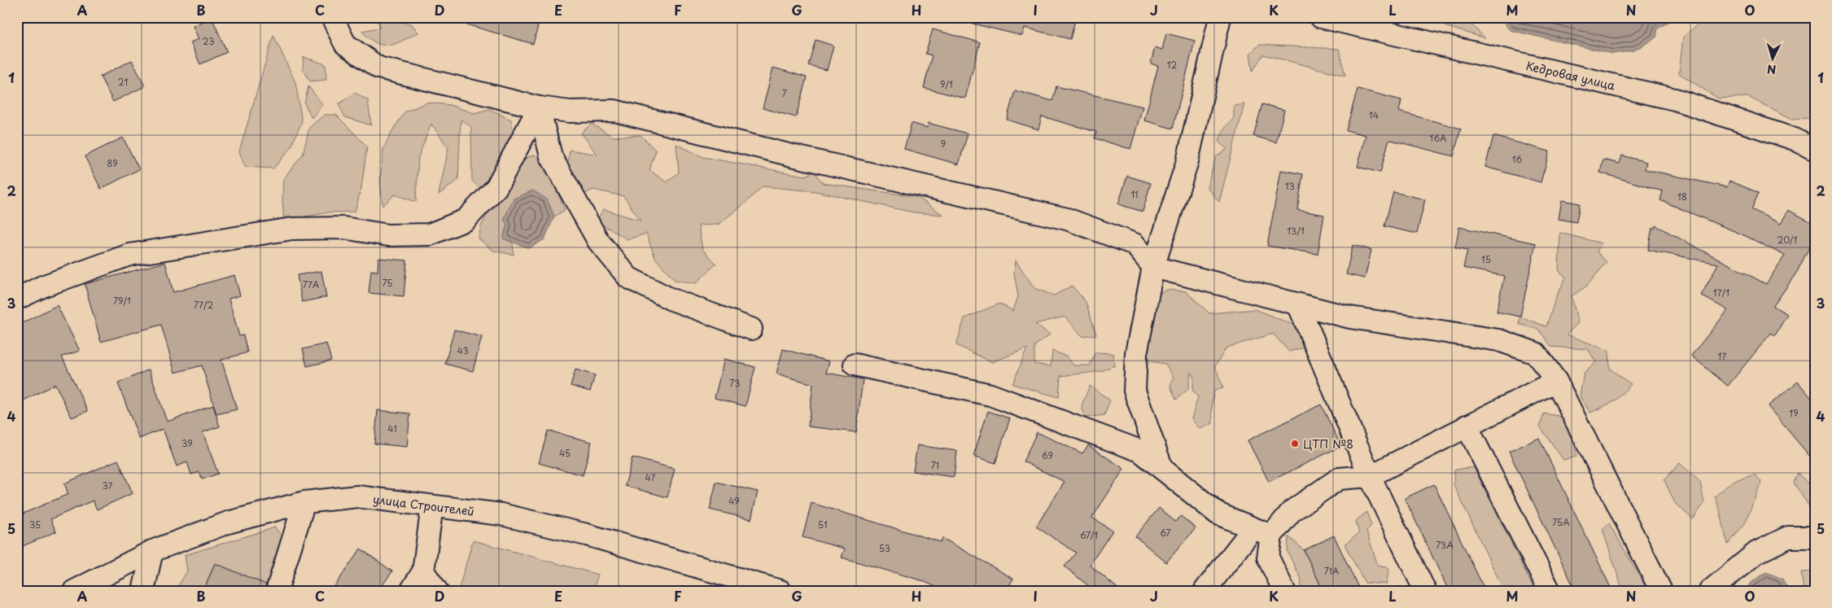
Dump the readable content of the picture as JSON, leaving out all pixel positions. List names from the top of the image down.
{
  "streets": {
    "street": ["Кедровая улица", "улица Строителей"]
  },
  "places": ["ЦТП №8"],
  "house_numbers": [
    "23",
    "12",
    "21",
    "9/1",
    "7",
    "14",
    "16А",
    "9",
    "16",
    "89",
    "13",
    "11",
    "18",
    "13/1",
    "20/1",
    "15",
    "75",
    "77А",
    "17/1",
    "79/1",
    "77/2",
    "43",
    "17",
    "73",
    "19",
    "41",
    "39",
    "45",
    "69",
    "71",
    "47",
    "37",
    "49",
    "75А",
    "35",
    "51",
    "67",
    "67/1",
    "73А",
    "53",
    "71А"
  ],
  "north": "bottom",
  "grid": {
    "columns": [
      "A",
      "B",
      "C",
      "D",
      "E",
      "F",
      "G",
      "H",
      "I",
      "J",
      "K",
      "L",
      "M",
      "N",
      "O"
    ],
    "rows": [
      "1",
      "2",
      "3",
      "4",
      "5"
    ]
  }
}
